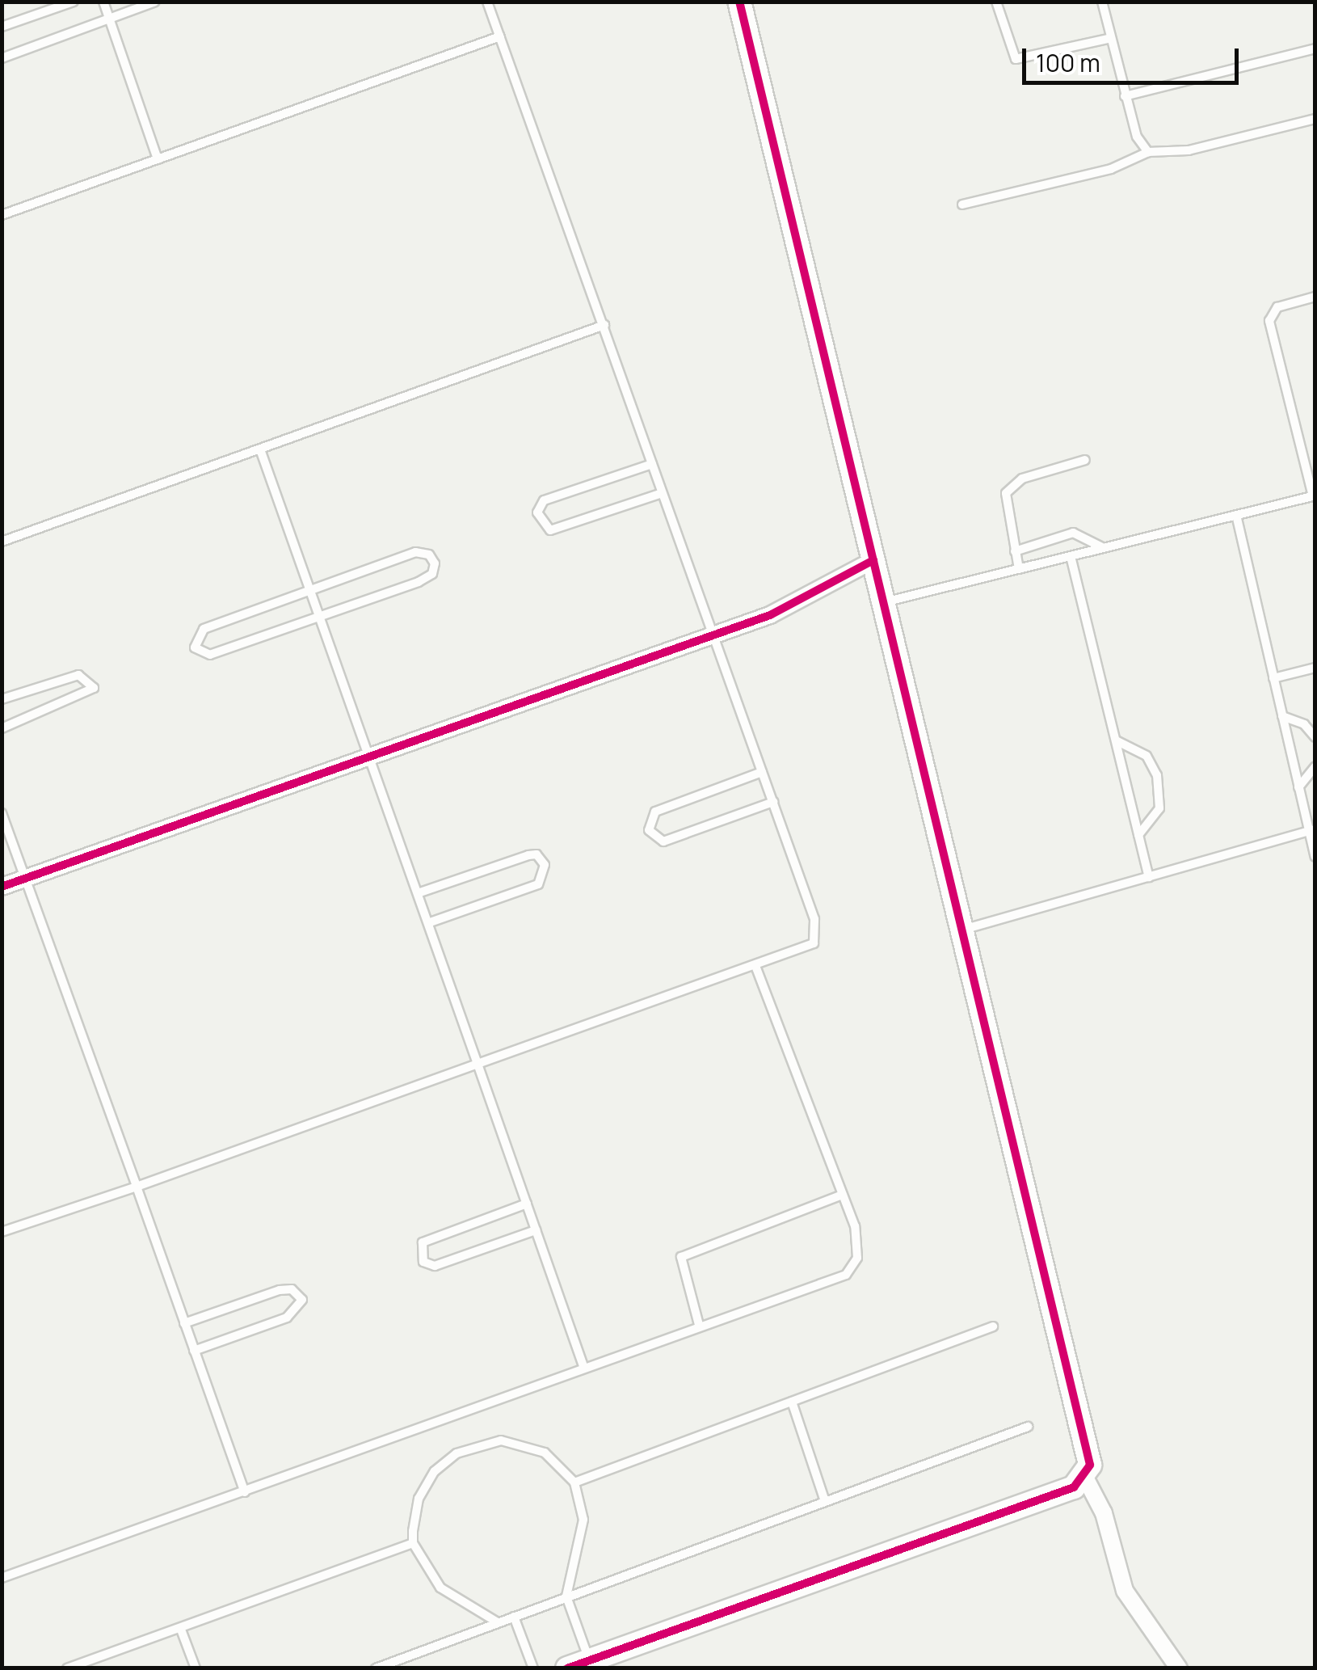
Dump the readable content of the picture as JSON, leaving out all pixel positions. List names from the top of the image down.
{
  "scale_bar": "100 m"
}
